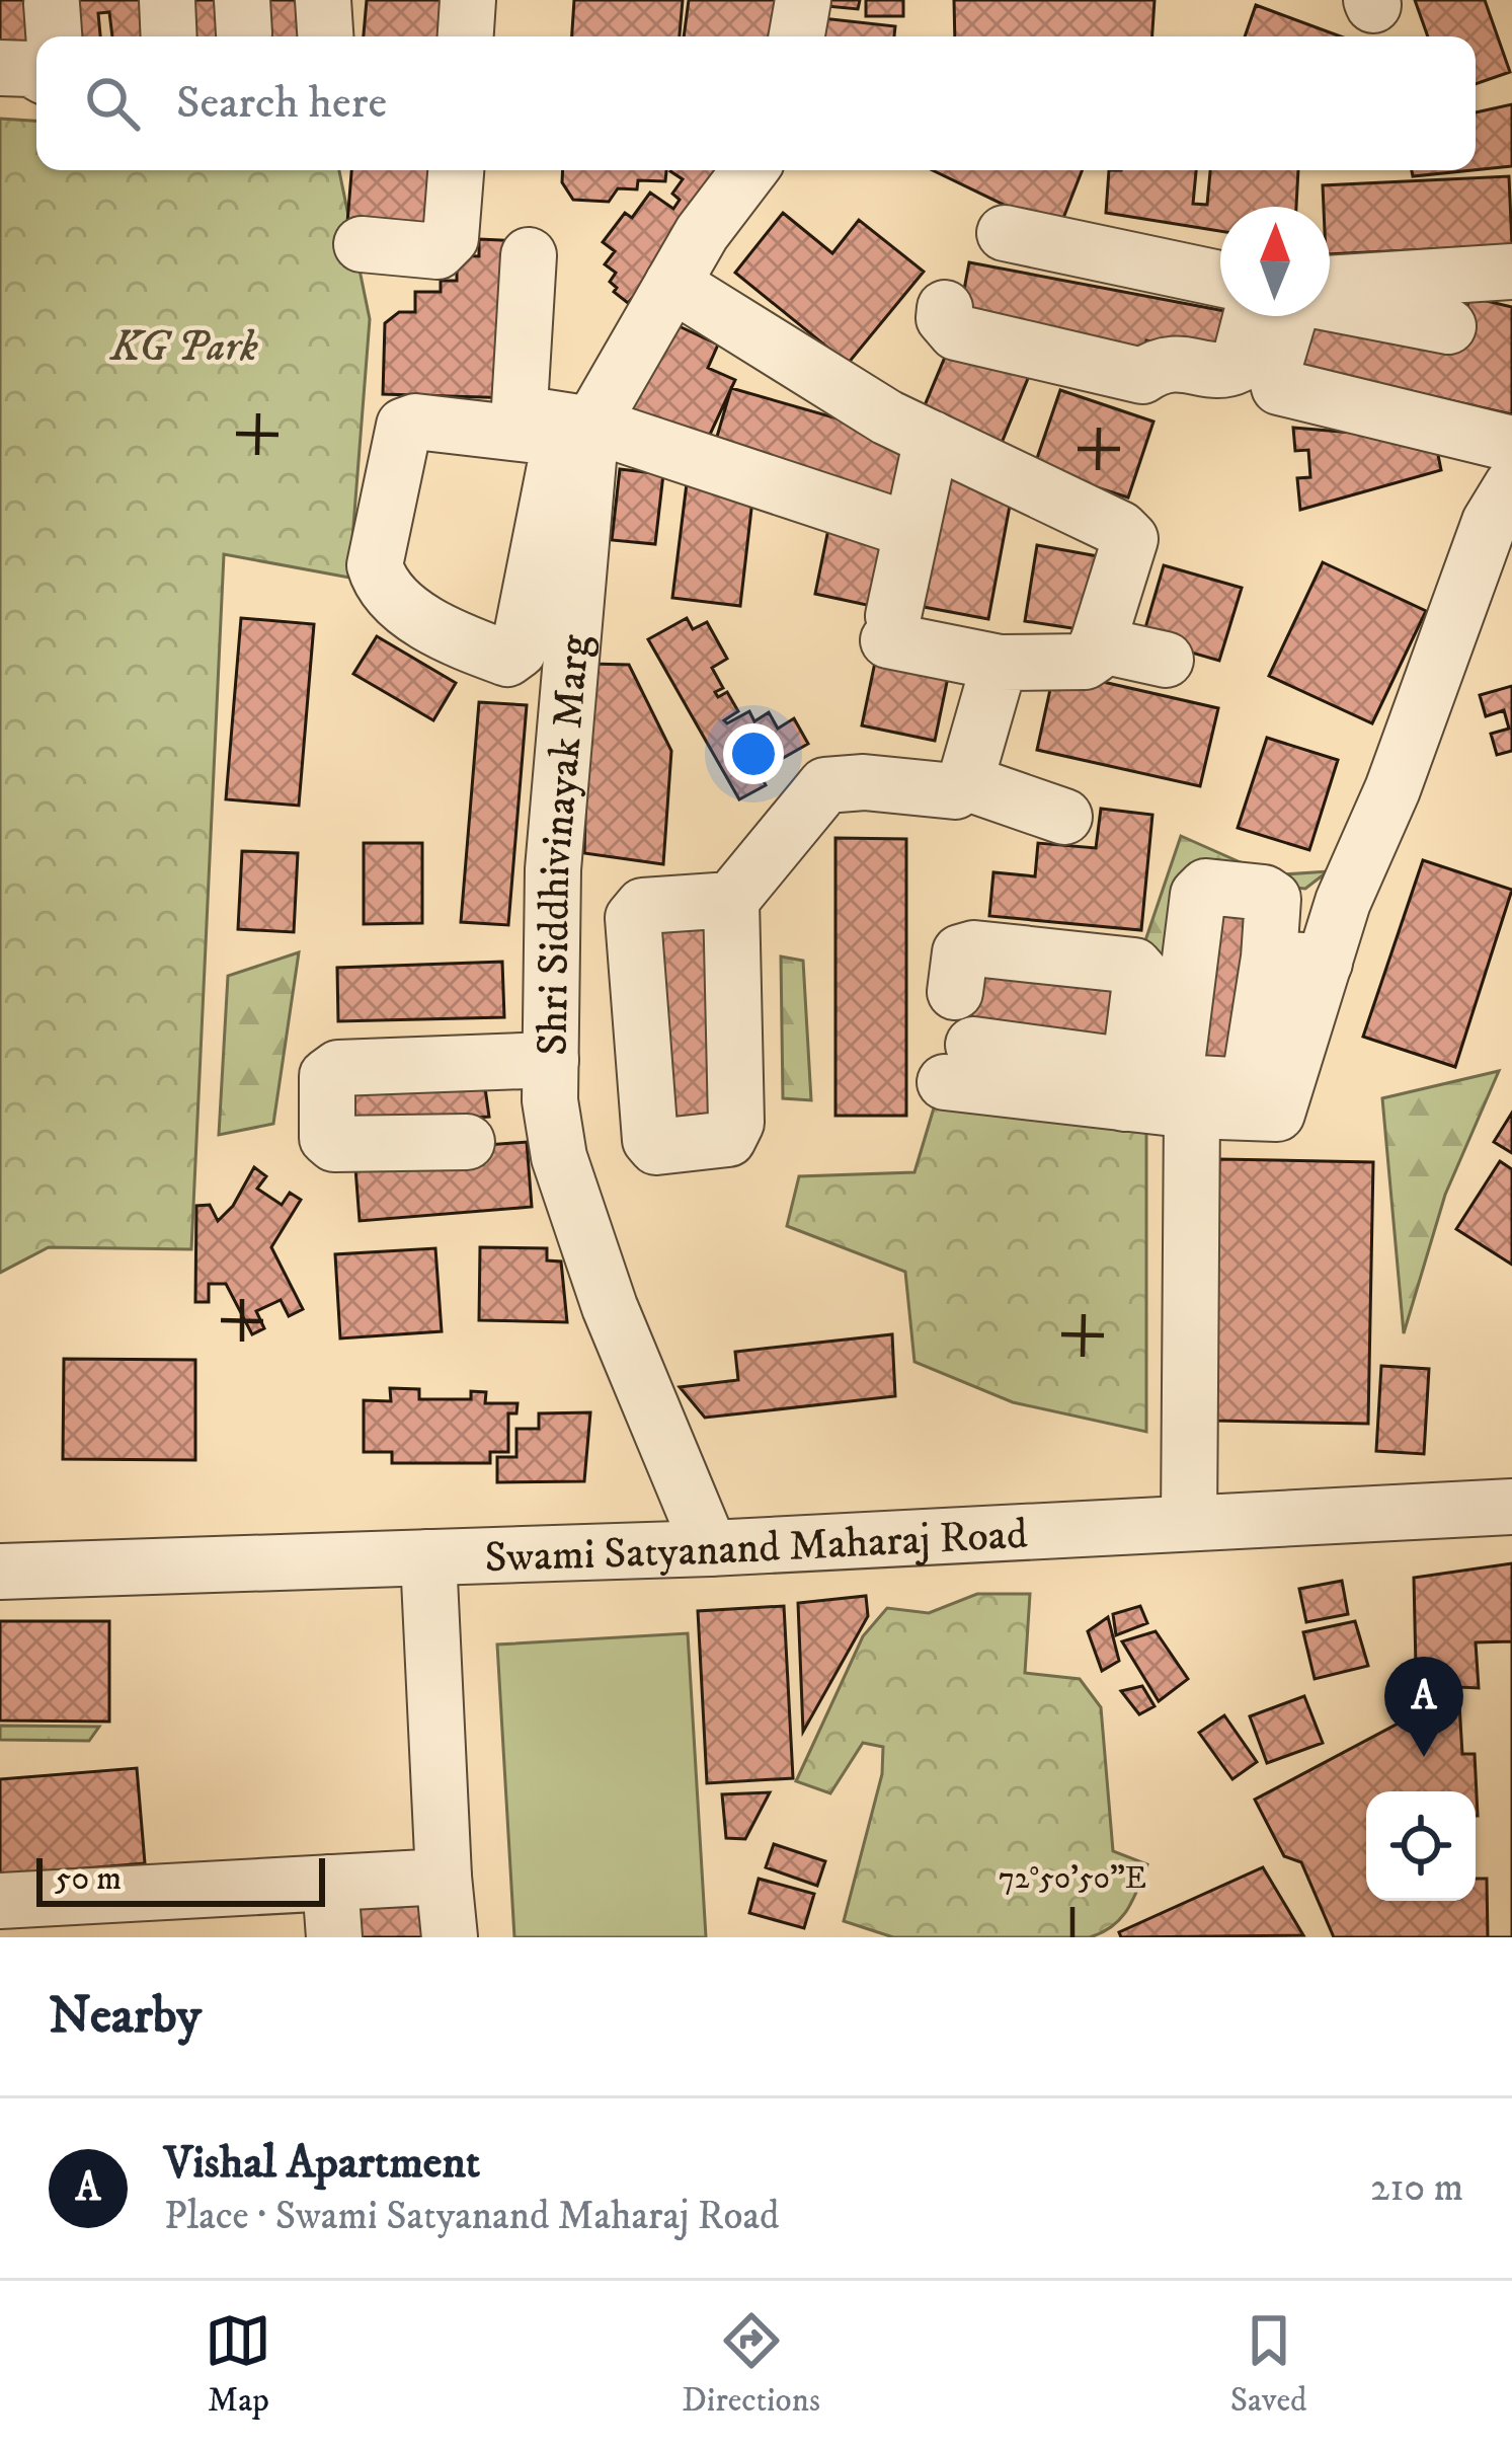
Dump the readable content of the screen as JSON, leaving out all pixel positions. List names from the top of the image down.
{
  "streets": {
    "street": ["Shri Siddhivinayak Marg", "Swami Satyanand Maharaj Road"]
  },
  "crossings": [
    ["Shri Siddhivinayak Marg", "Swami Satyanand Maharaj Road"]
  ],
  "parks": ["KG Park"],
  "scale_bar": "50 m",
  "north": "top",
  "page": {
    "search": "Search here",
    "pins": "A",
    "scale": "50 m",
    "heading": "Nearby",
    "list": [
      {
        "mark": "A",
        "name": "Vishal Apartment",
        "note": "Place · Swami Satyanand Maharaj Road",
        "value": "210 m"
      }
    ],
    "nav": ["Map", "Directions", "Saved"]
  },
  "coordinates": ["72°50'50\"E"]
}
